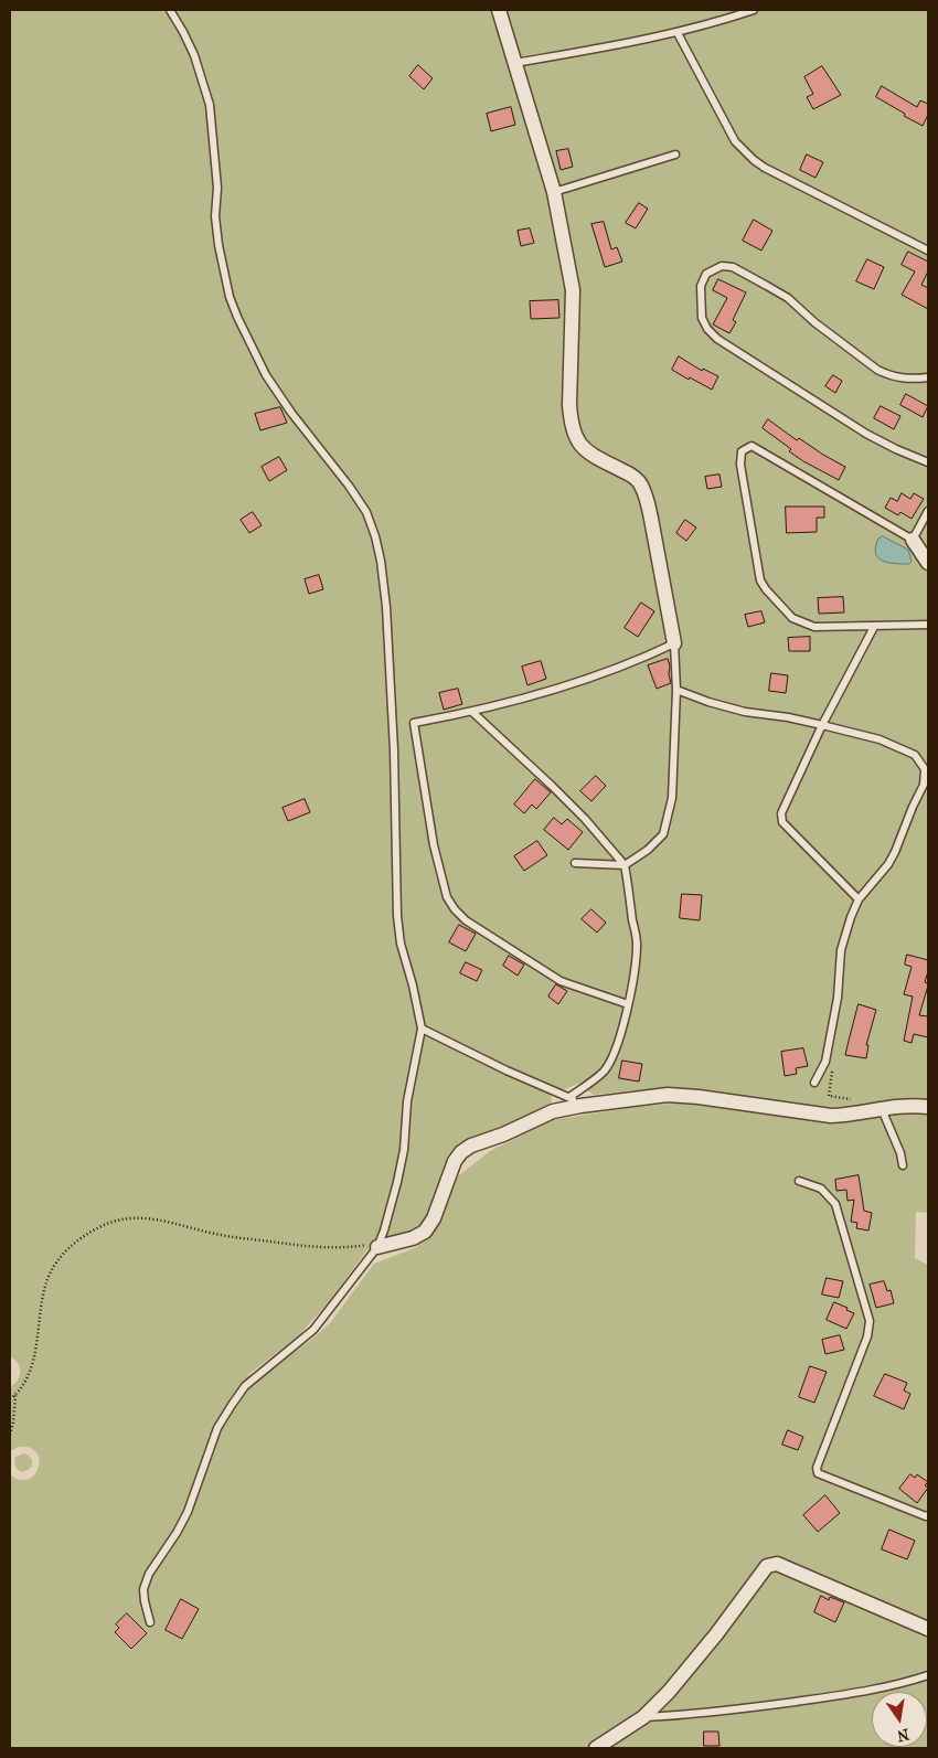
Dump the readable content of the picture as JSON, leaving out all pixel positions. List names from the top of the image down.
{
  "north": "bottom"
}
